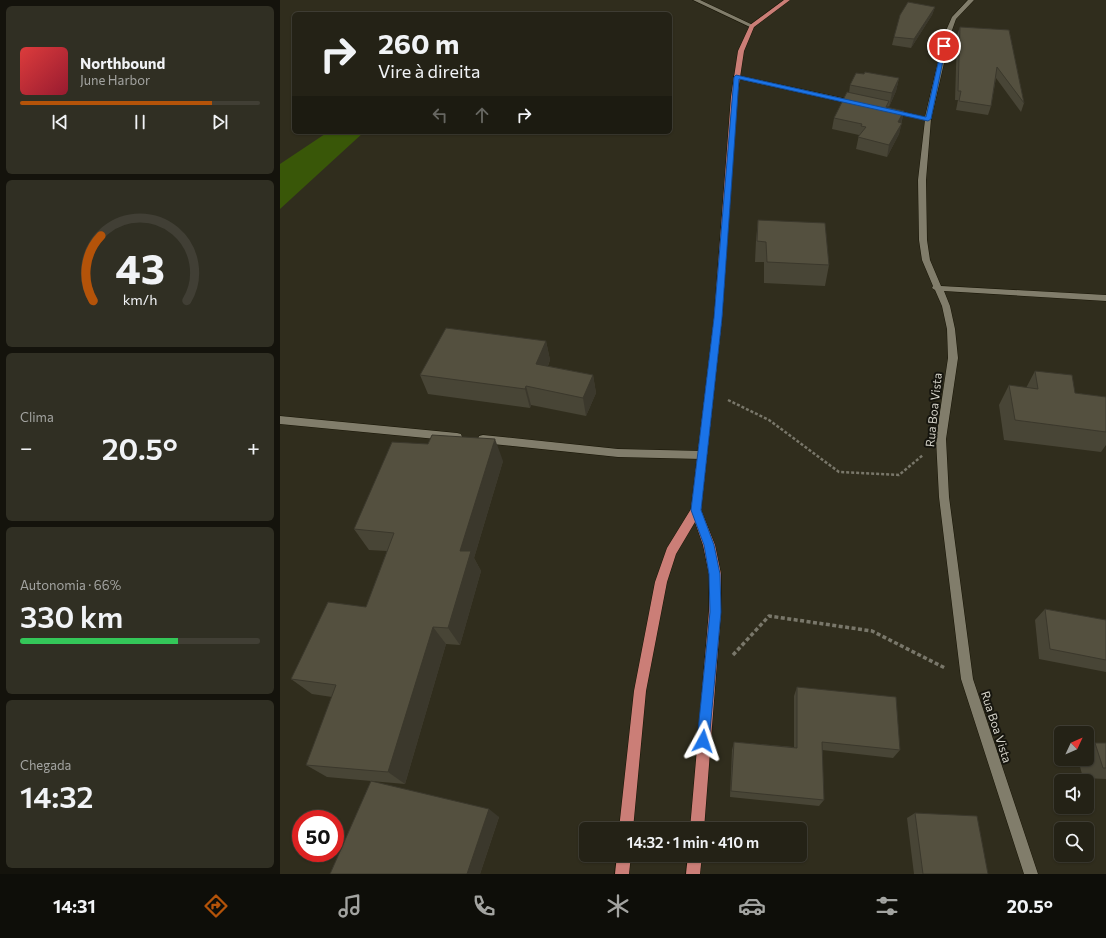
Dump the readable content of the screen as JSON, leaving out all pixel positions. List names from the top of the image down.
{
  "streets": {
    "street": ["Rua Boa Vista"]
  },
  "north": "top right",
  "page": {
    "turn": ["260 m", "Vire à direita"],
    "song": ["Northbound", "June Harbor"],
    "tile": [
      "Clima",
      ["Autonomia · 66%", "330 km"],
      ["Chegada", "14:32"]
    ],
    "heat": ["−", "20.5°", "+"],
    "limit": "50",
    "trip": "14:32 · 1 min · 410 m",
    "tabs": ["14:31", "20.5°"],
    "gauge": ["43", "km/h"]
  }
}
